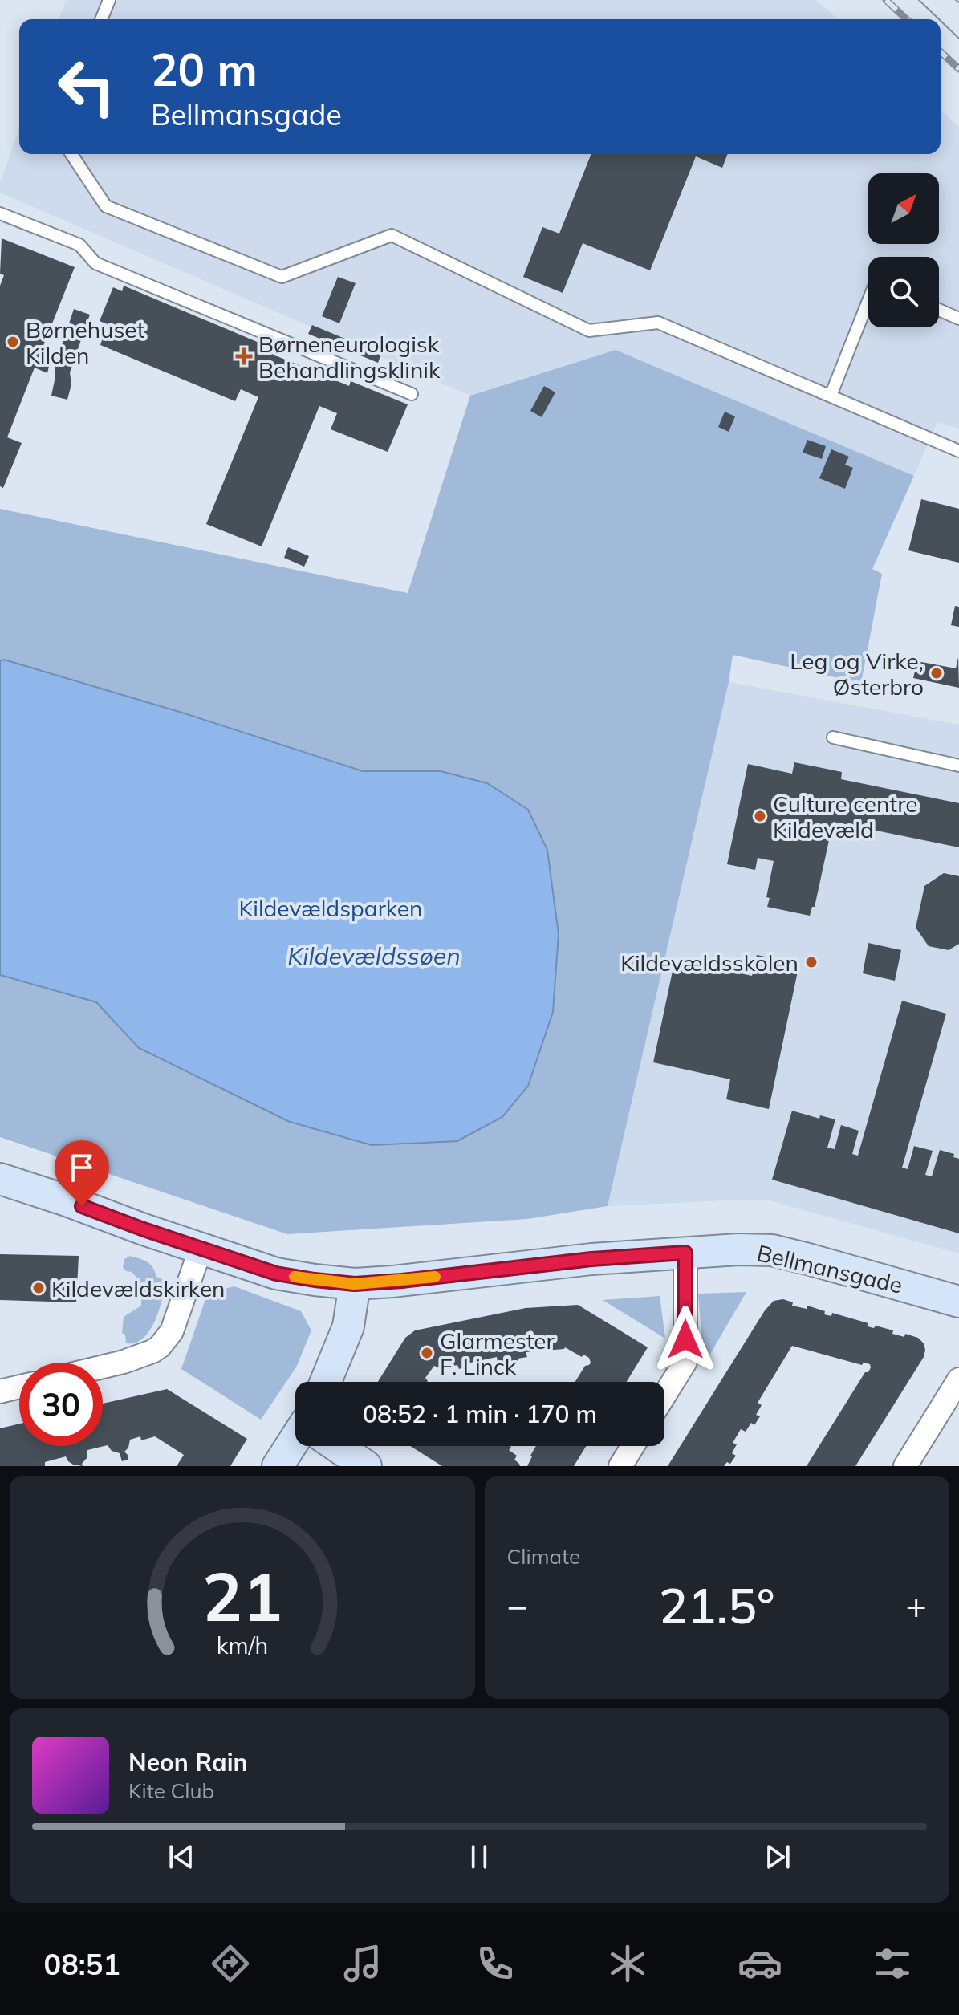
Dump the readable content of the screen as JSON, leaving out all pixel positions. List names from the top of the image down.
{
  "streets": {
    "street": ["Bellmansgade"]
  },
  "water": ["Kildevældssøen"],
  "parks": ["Kildevældsparken"],
  "places": {
    "other": [
      "Børnehuset Kilden",
      "Leg og Virke, Østerbro",
      "Culture centre Kildevæld",
      "Kildevældsskolen",
      "Kildevældskirken",
      "Glarmester F. Linck"
    ],
    "health": ["Børneneurologisk Behandlingsklinik"]
  },
  "north": "top right",
  "page": {
    "turn": ["20 m", "Bellmansgade"],
    "limit": "30",
    "trip": "08:52 · 1 min · 170 m",
    "tile": "Climate",
    "heat": ["−", "21.5°", "+"],
    "song": ["Neon Rain", "Kite Club"],
    "tabs": "08:51",
    "gauge": ["21", "km/h"]
  }
}
